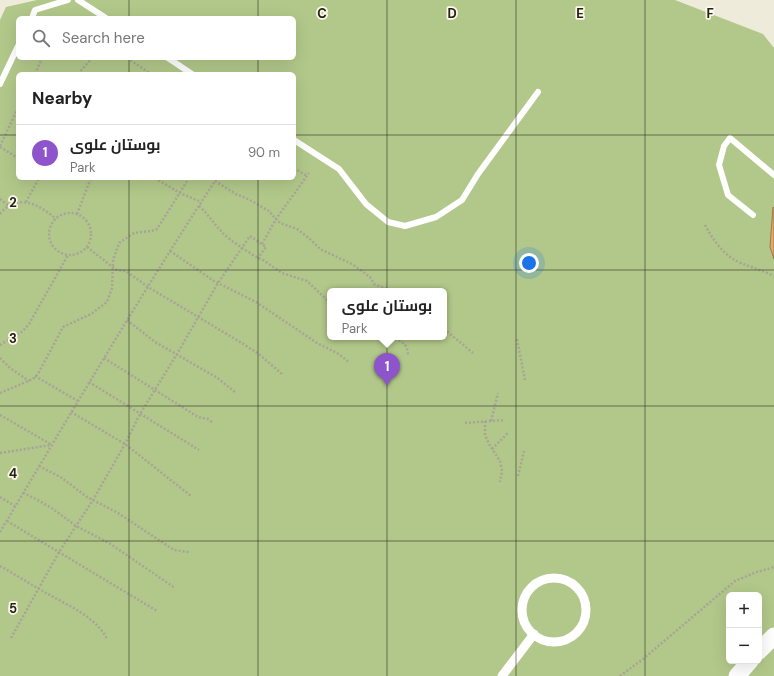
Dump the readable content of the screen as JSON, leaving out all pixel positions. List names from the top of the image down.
{
  "page": {
    "search": "Search here",
    "heading": "Nearby",
    "list": [
      {
        "mark": "1",
        "name": "بوستان علوی",
        "note": "Park",
        "value": "90 m"
      }
    ],
    "popup": ["بوستان علوی", "Park"],
    "pins": "1",
    "map_buttons": ["+", "−"]
  },
  "grid": {
    "columns": [
      "C",
      "D",
      "E",
      "F"
    ],
    "rows": [
      "2",
      "3",
      "4",
      "5"
    ]
  }
}
